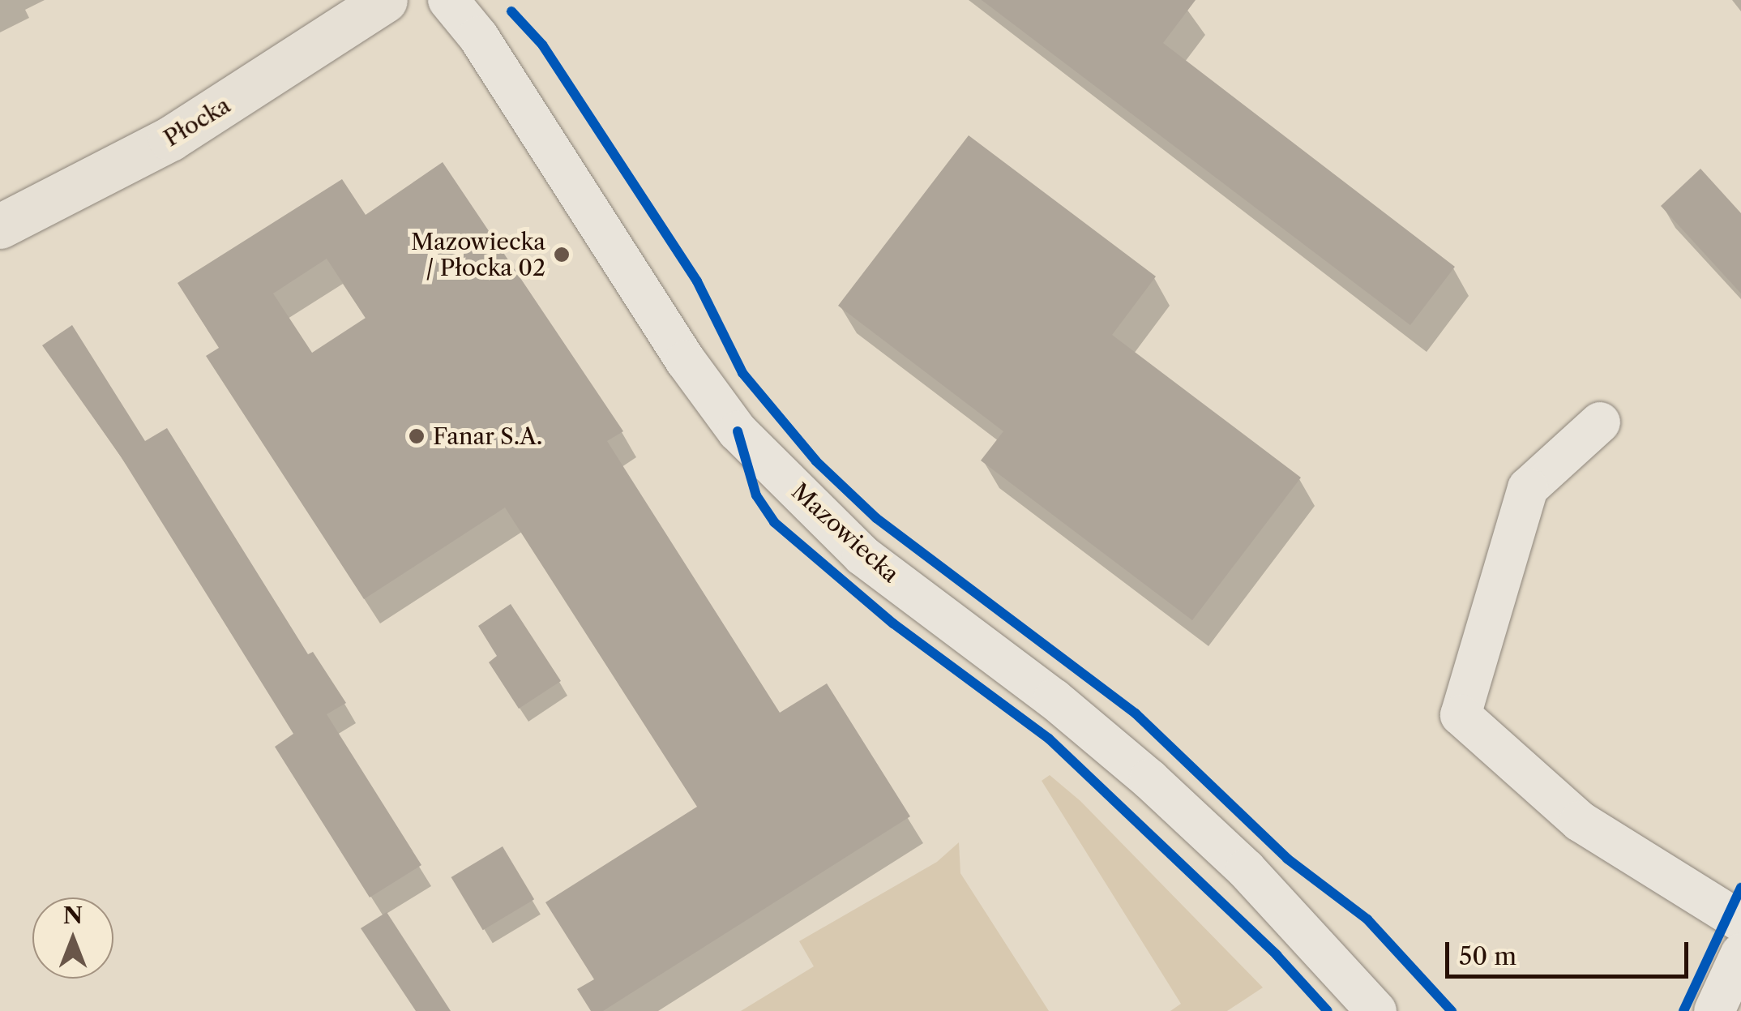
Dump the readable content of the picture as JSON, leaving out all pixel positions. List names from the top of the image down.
{
  "streets": {
    "main road": ["Płocka"],
    "street": ["Mazowiecka"]
  },
  "places": ["Mazowiecka / Płocka 02", "Fanar S.A."],
  "scale_bar": "50 m",
  "north": "top"
}
